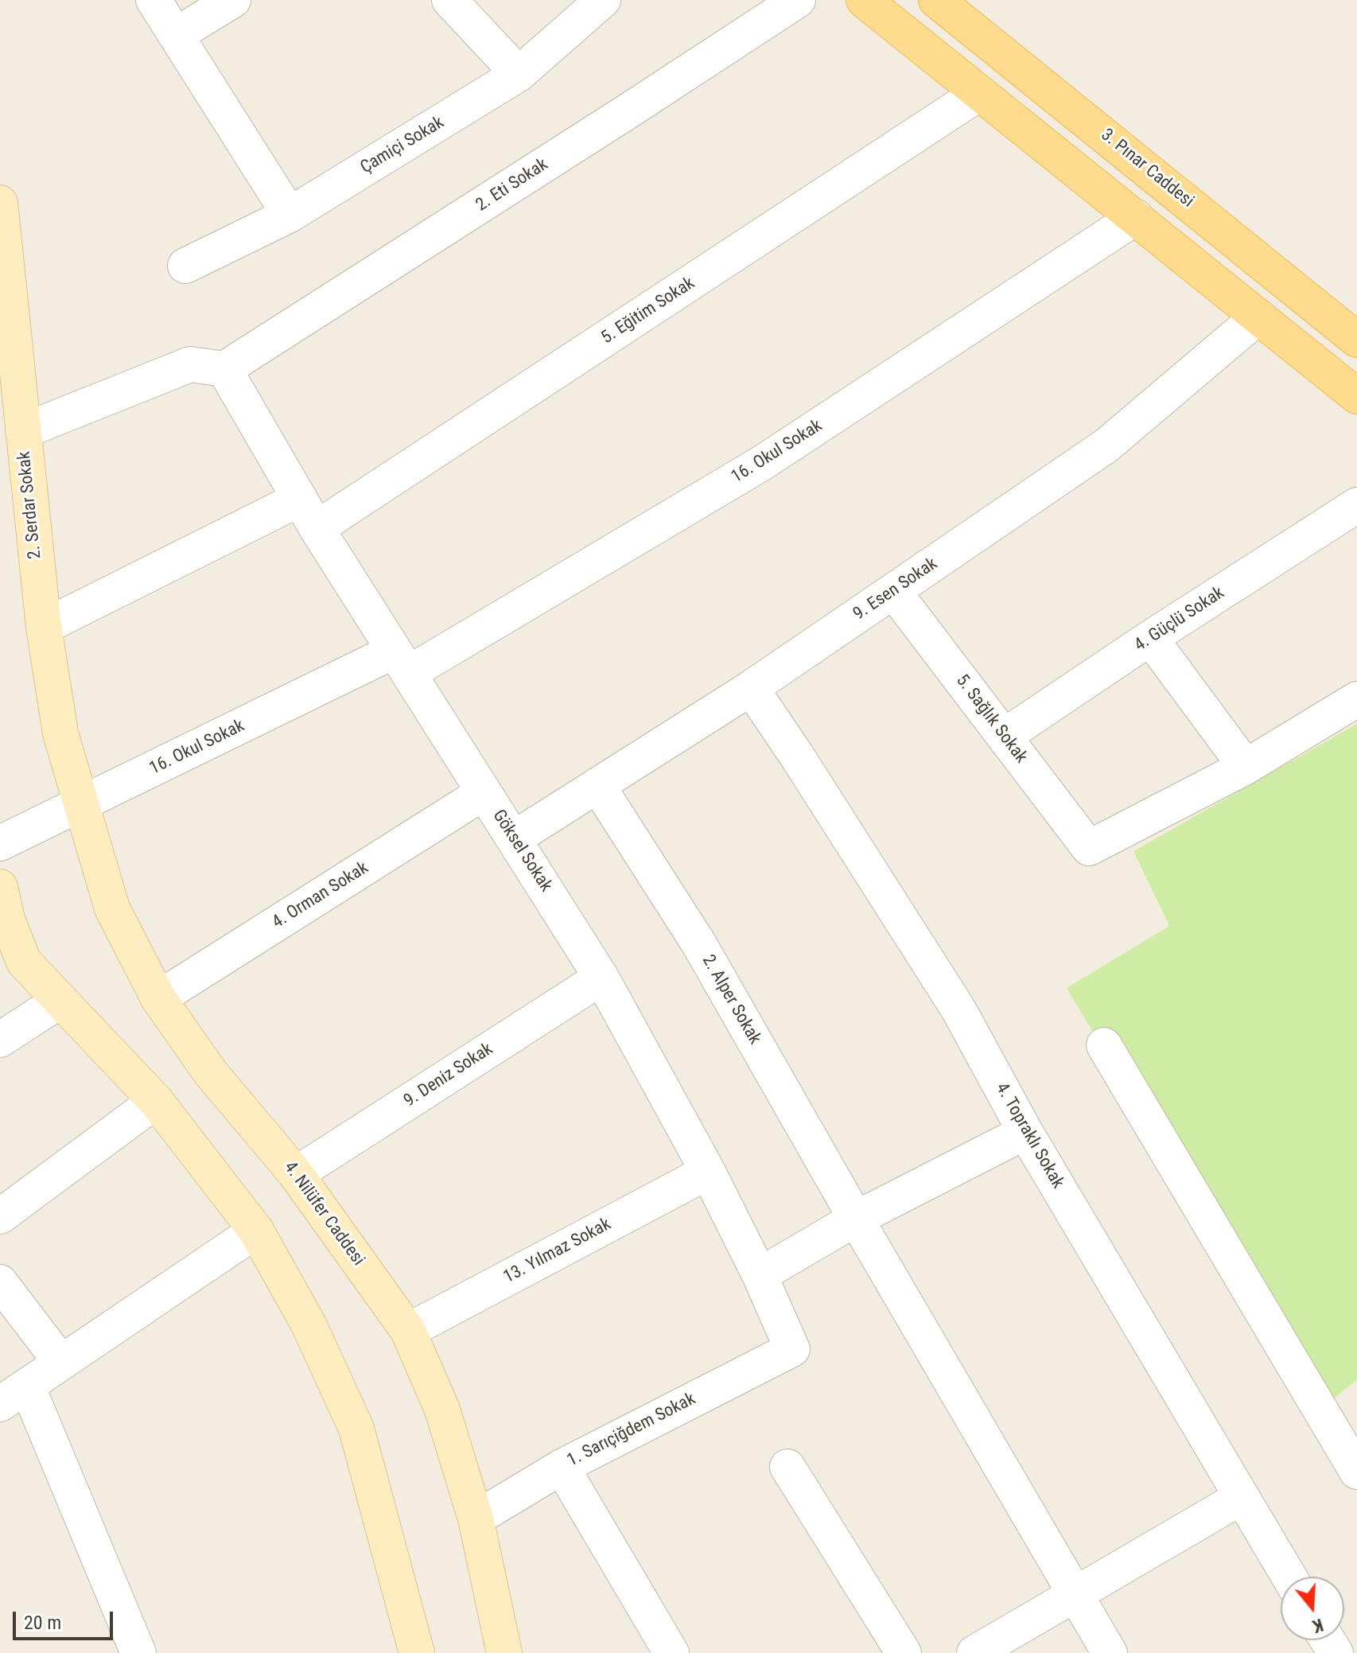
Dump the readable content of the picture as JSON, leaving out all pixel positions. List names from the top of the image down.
{
  "streets": {
    "main road": ["3. Pınar Caddesi", "2. Serdar Sokak", "4. Nilüfer Caddesi"],
    "street": [
      "Çamiçi Sokak",
      "2. Eti Sokak",
      "5. Eğitim Sokak",
      "16. Okul Sokak",
      "9. Esen Sokak",
      "4. Güçlü Sokak",
      "5. Sağlık Sokak",
      "Göksel Sokak",
      "4. Orman Sokak",
      "2. Alper Sokak",
      "9. Deniz Sokak",
      "4. Topraklı Sokak",
      "13. Yılmaz Sokak",
      "1. Sarıçiğdem Sokak"
    ]
  },
  "crossings": [
    ["2. Eti Sokak", "Göksel Sokak"],
    ["5. Eğitim Sokak", "Göksel Sokak"],
    ["16. Okul Sokak", "2. Serdar Sokak"],
    ["16. Okul Sokak", "Göksel Sokak"],
    ["16. Okul Sokak", "4. Nilüfer Caddesi"],
    ["2. Serdar Sokak", "4. Nilüfer Caddesi"],
    ["9. Esen Sokak", "5. Sağlık Sokak"],
    ["9. Esen Sokak", "Göksel Sokak"],
    ["9. Esen Sokak", "2. Alper Sokak"],
    ["9. Esen Sokak", "4. Topraklı Sokak"],
    ["4. Güçlü Sokak", "5. Sağlık Sokak"],
    ["Göksel Sokak", "4. Orman Sokak"],
    ["Göksel Sokak", "9. Deniz Sokak"],
    ["Göksel Sokak", "13. Yılmaz Sokak"],
    ["Göksel Sokak", "1. Sarıçiğdem Sokak"],
    ["4. Orman Sokak", "4. Nilüfer Caddesi"],
    ["9. Deniz Sokak", "4. Nilüfer Caddesi"],
    ["4. Nilüfer Caddesi", "13. Yılmaz Sokak"],
    ["4. Nilüfer Caddesi", "1. Sarıçiğdem Sokak"]
  ],
  "scale_bar": "20 m",
  "north": "bottom"
}
